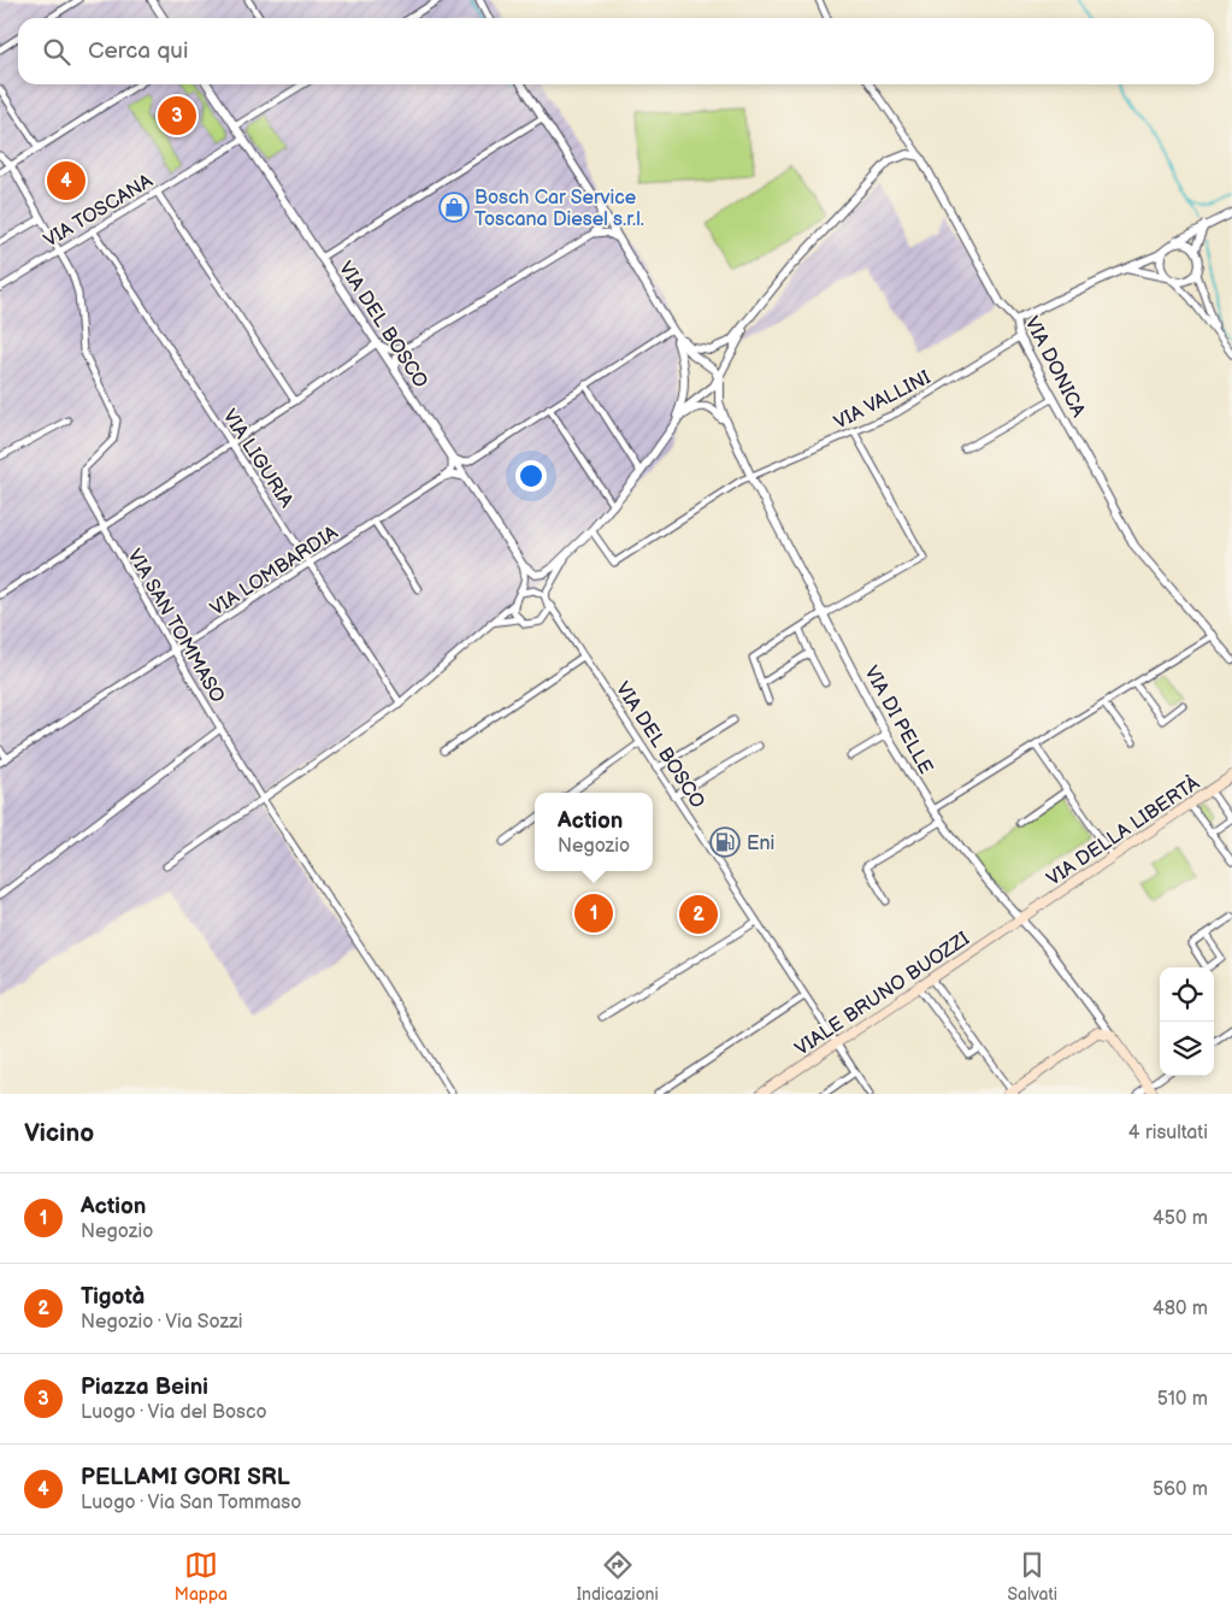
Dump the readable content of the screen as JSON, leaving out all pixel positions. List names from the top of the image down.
{
  "streets": {
    "main road": ["VIA DI PELLE", "VIA DELLA LIBERTÀ", "VIALE BRUNO BUOZZI"],
    "street": [
      "VIA TOSCANA",
      "VIA DEL BOSCO",
      "VIA DONICA",
      "VIA VALLINI",
      "VIA LIGURIA",
      "VIA LOMBARDIA",
      "VIA SAN TOMMASO"
    ]
  },
  "crossings": [
    ["VIA TOSCANA", "VIA DEL BOSCO"],
    ["VIA TOSCANA", "VIA LIGURIA"],
    ["VIA TOSCANA", "VIA SAN TOMMASO"],
    ["VIA DEL BOSCO", "VIALE BRUNO BUOZZI"],
    ["VIA DONICA", "VIA VALLINI"],
    ["VIA VALLINI", "VIA DI PELLE"],
    ["VIA LIGURIA", "VIA LOMBARDIA"],
    ["VIA LOMBARDIA", "VIA SAN TOMMASO"],
    ["VIA DI PELLE", "VIA DELLA LIBERTÀ"],
    ["VIA DI PELLE", "VIALE BRUNO BUOZZI"],
    ["VIA DELLA LIBERTÀ", "VIALE BRUNO BUOZZI"]
  ],
  "places": {
    "shop": ["Bosch Car Service Toscana Diesel s.r.l."],
    "fuel station": ["Eni"]
  },
  "page": {
    "search": "Cerca qui",
    "pins": [
      "3",
      "4",
      "1",
      "2"
    ],
    "popup": ["Action", "Negozio"],
    "heading": ["Vicino", "4 risultati"],
    "list": [
      {
        "mark": "1",
        "name": "Action",
        "note": "Negozio",
        "value": "450 m"
      },
      {
        "mark": "2",
        "name": "Tigotà",
        "note": "Negozio · Via Sozzi",
        "value": "480 m"
      },
      {
        "mark": "3",
        "name": "Piazza Beini",
        "note": "Luogo · Via del Bosco",
        "value": "510 m"
      },
      {
        "mark": "4",
        "name": "PELLAMI GORI SRL",
        "note": "Luogo · Via San Tommaso",
        "value": "560 m"
      }
    ],
    "nav": ["Mappa", "Indicazioni", "Salvati"]
  }
}
